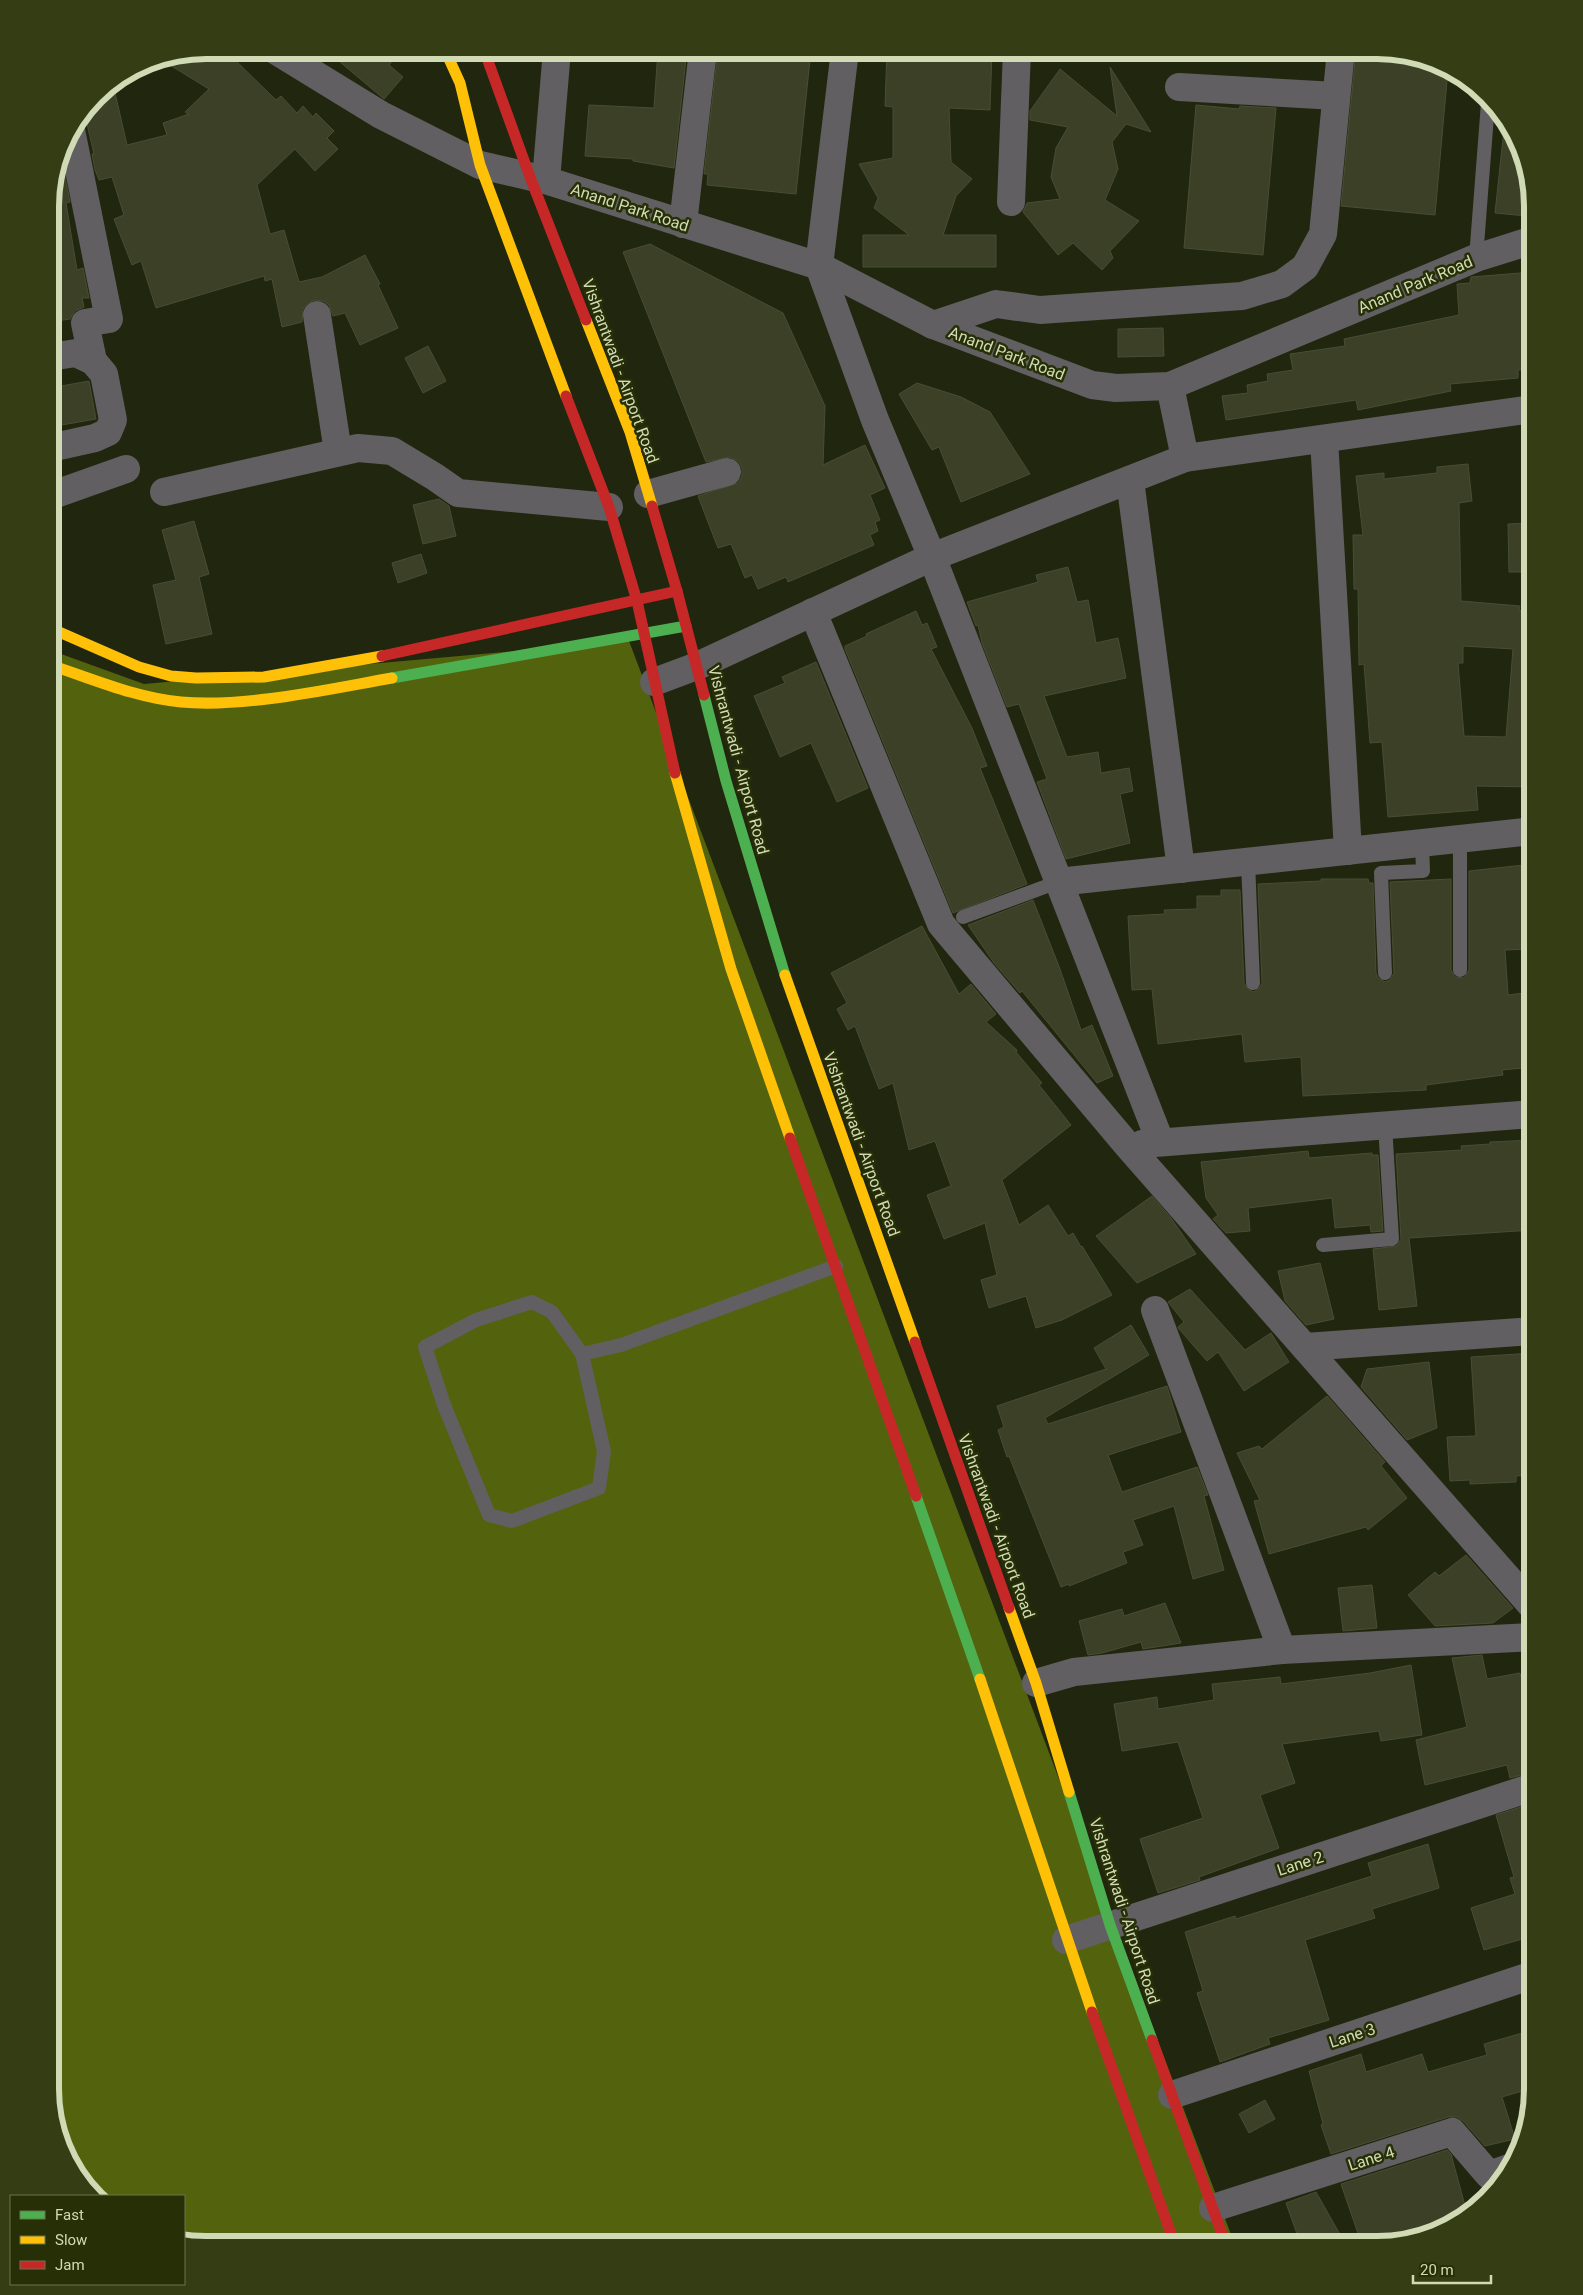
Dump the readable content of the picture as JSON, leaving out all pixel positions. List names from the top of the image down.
{
  "streets": {
    "main road": ["Vishrantwadi - Airport Road"],
    "street": [
      "Anand Park Road",
      "Lane 2",
      "Lane 3",
      "Lane 4"
    ]
  },
  "crossings": [
    ["Anand Park Road", "Vishrantwadi - Airport Road"],
    ["Vishrantwadi - Airport Road", "Lane 2"],
    ["Vishrantwadi - Airport Road", "Lane 3"],
    ["Vishrantwadi - Airport Road", "Lane 4"]
  ],
  "legend": ["Fast", "Slow", "Jam"],
  "scale_bar": "20 m"
}
